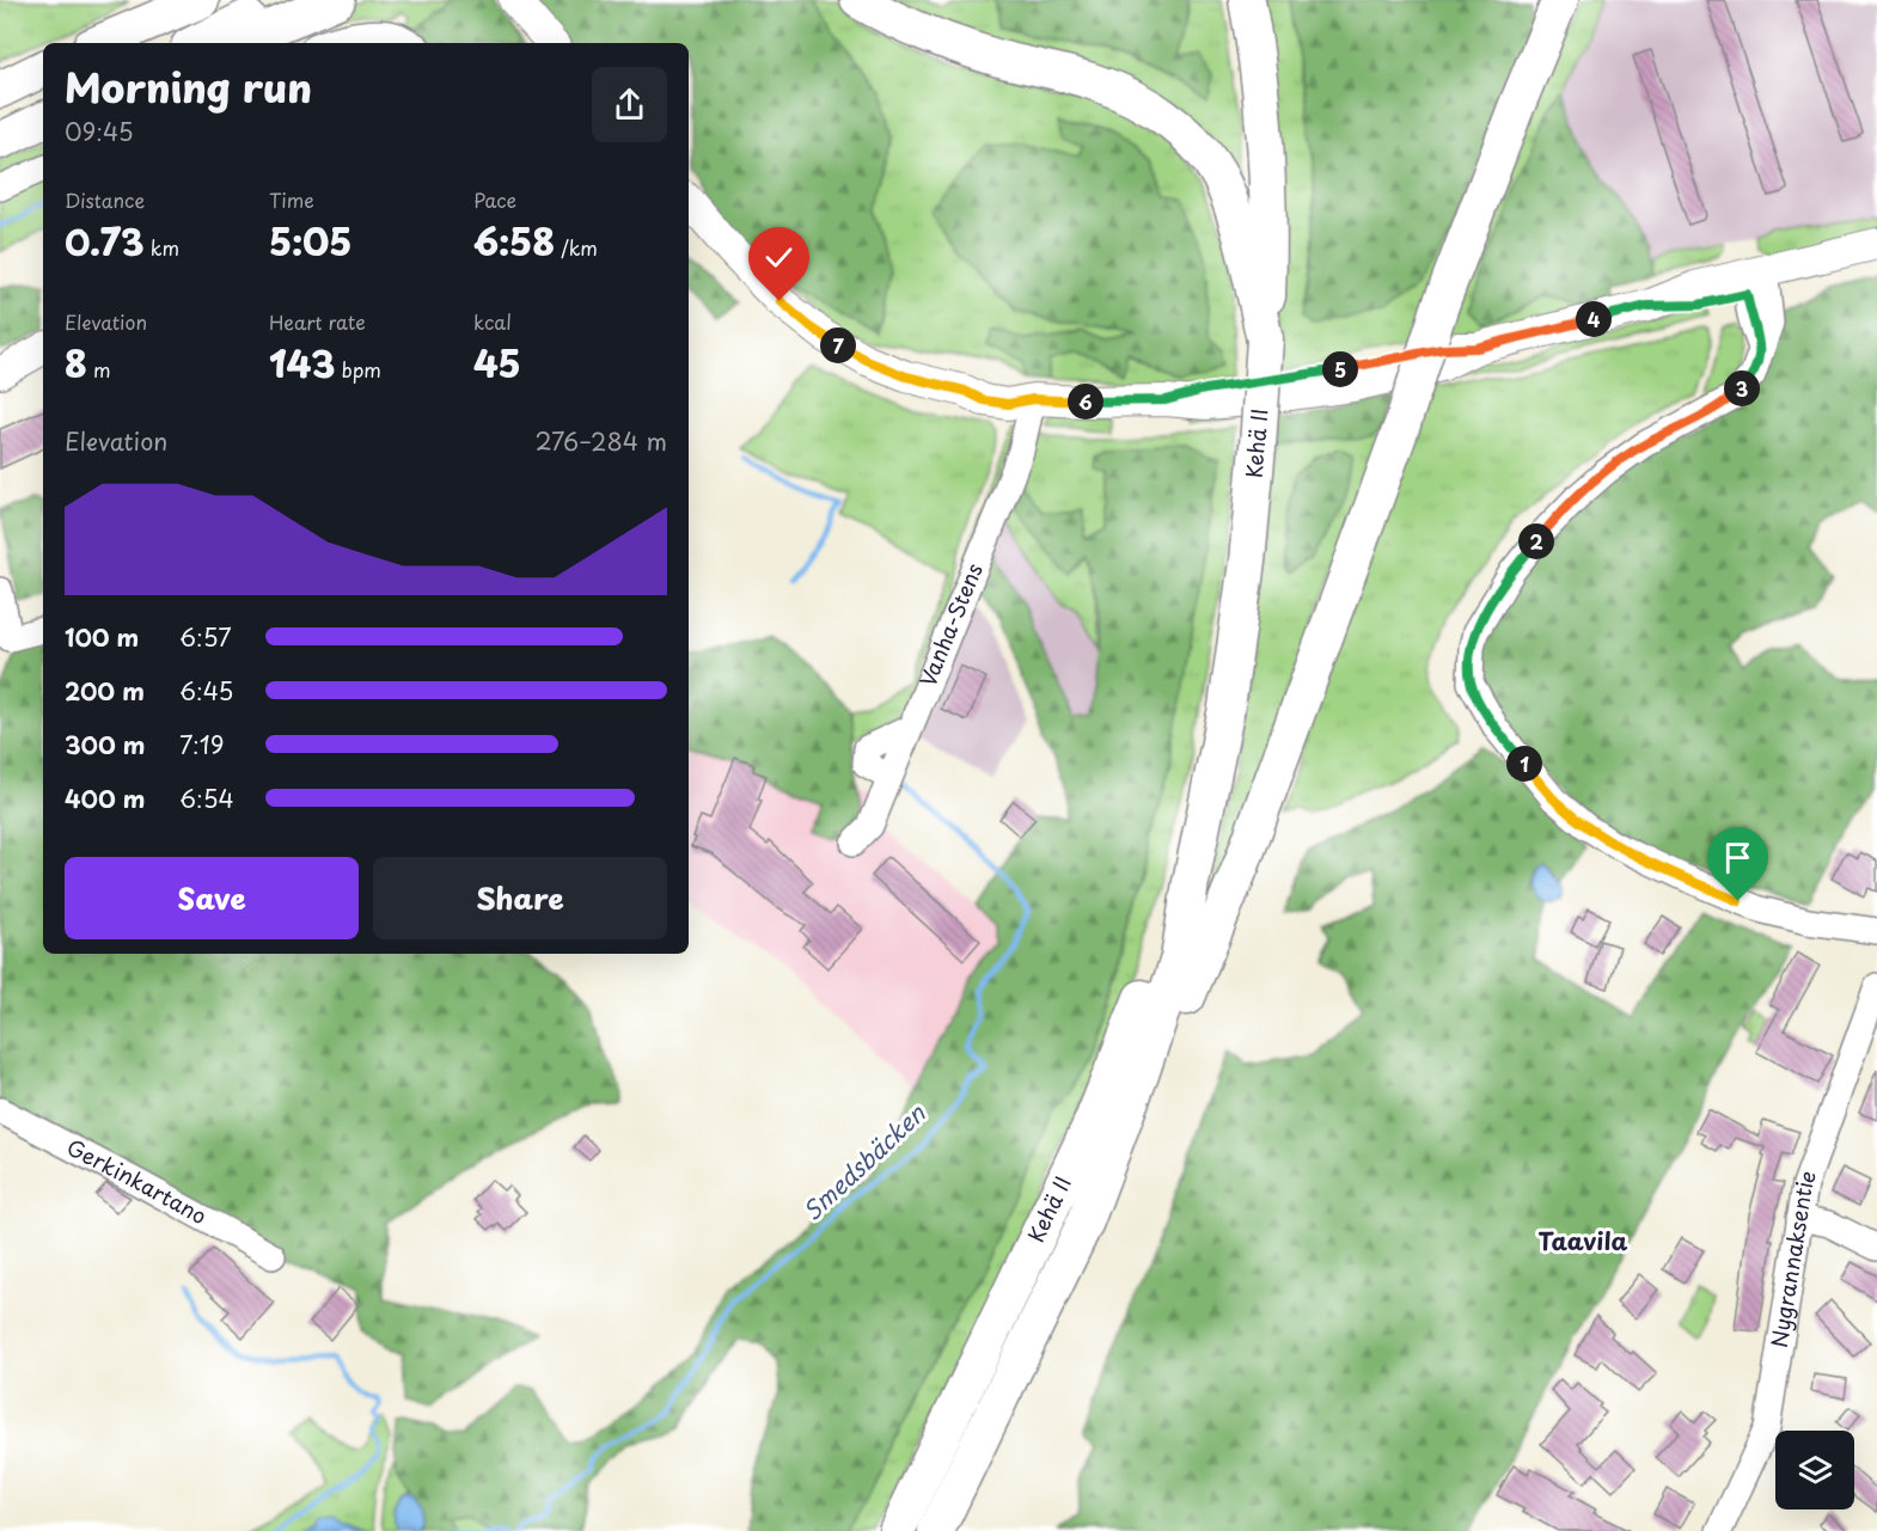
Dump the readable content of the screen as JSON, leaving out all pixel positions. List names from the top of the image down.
{
  "streets": {
    "highway": ["Kehä II"],
    "street": ["Vanha-Stens", "Gerkinkartano", "Nygrannaksentie"]
  },
  "districts": ["Taavila"],
  "water": ["Smedsbäcken"],
  "page": {
    "heading": ["Morning run", "09:45"],
    "stats": [
      ["Distance", "0.73 km"],
      ["Time", "5:05"],
      ["Pace", "6:58 /km"],
      ["Elevation", "8 m"],
      ["Heart rate", "143 bpm"],
      ["kcal", "45"]
    ],
    "pins": [
      "4",
      "7",
      "5",
      "3",
      "6",
      "2",
      "1"
    ],
    "chart": ["Elevation", "276–284 m"],
    "list": [
      {
        "name": "100 m",
        "note": "6:57"
      },
      {
        "name": "200 m",
        "note": "6:45"
      },
      {
        "name": "300 m",
        "note": "7:19"
      },
      {
        "name": "400 m",
        "note": "6:54"
      }
    ],
    "buttons": ["Save", "Share"]
  }
}
